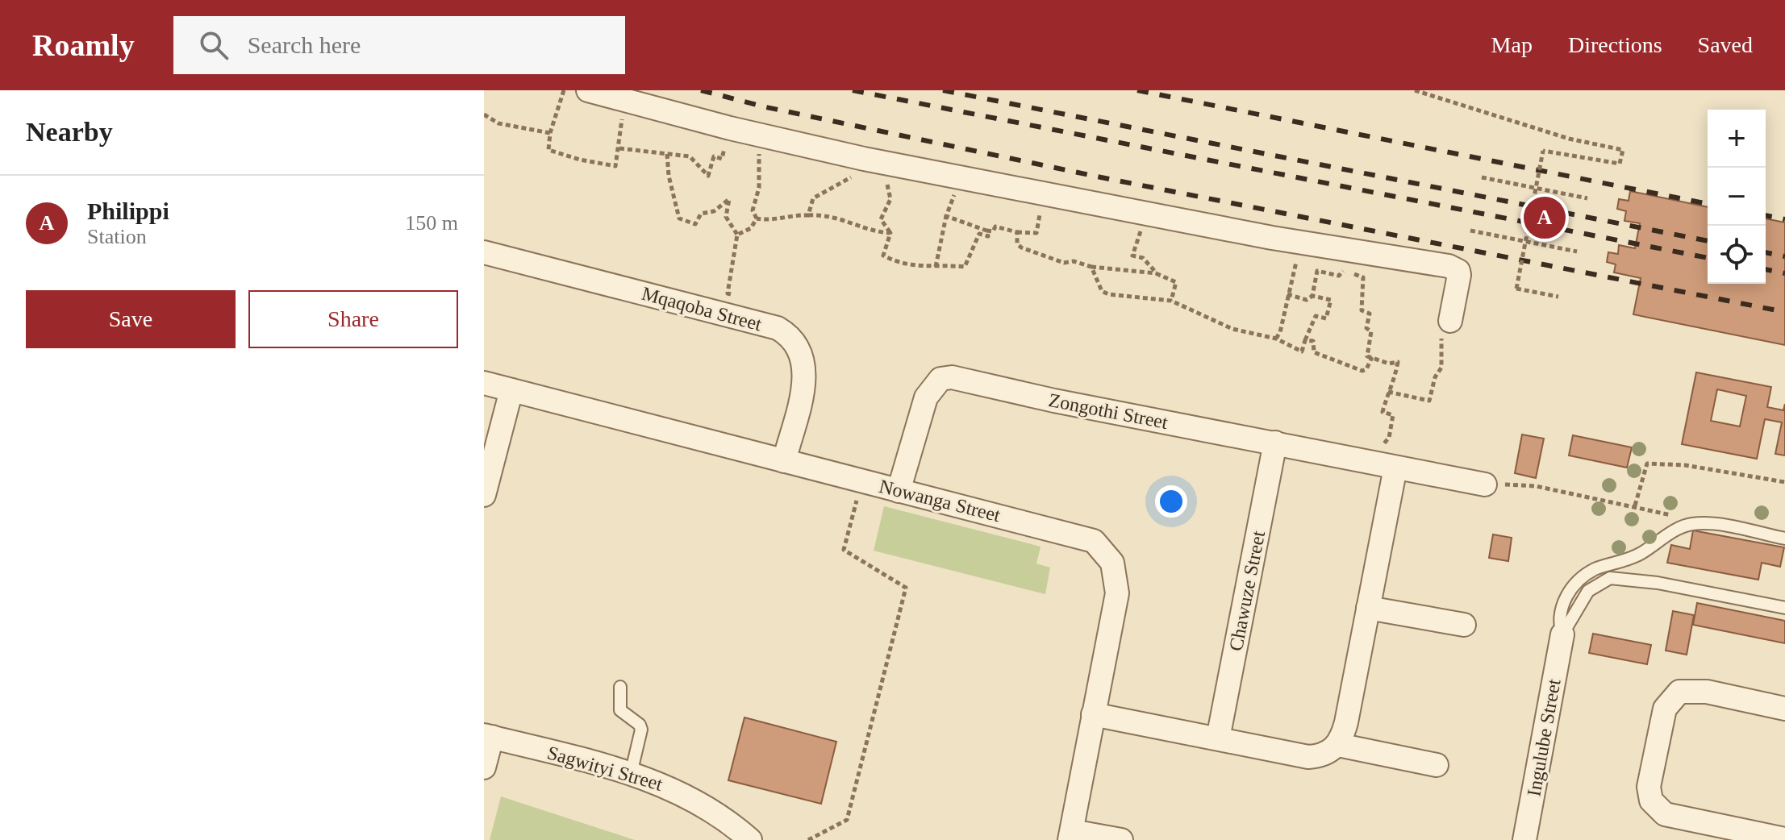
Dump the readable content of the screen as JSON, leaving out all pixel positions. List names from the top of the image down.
{
  "streets": {
    "street": [
      "Mqaqoba Street",
      "Zongothi Street",
      "Nowanga Street",
      "Chawuze Street",
      "Ingulube Street",
      "Sagwityi Street"
    ]
  },
  "crossings": [
    ["Mqaqoba Street", "Nowanga Street"],
    ["Zongothi Street", "Nowanga Street"],
    ["Zongothi Street", "Chawuze Street"]
  ],
  "page": {
    "header": "Roamly",
    "search": "Search here",
    "nav": ["Map", "Directions", "Saved"],
    "heading": "Nearby",
    "map_buttons": ["+", "−"],
    "list": [
      {
        "mark": "A",
        "name": "Philippi",
        "note": "Station",
        "value": "150 m"
      }
    ],
    "pins": "A",
    "buttons": ["Save", "Share"]
  }
}
